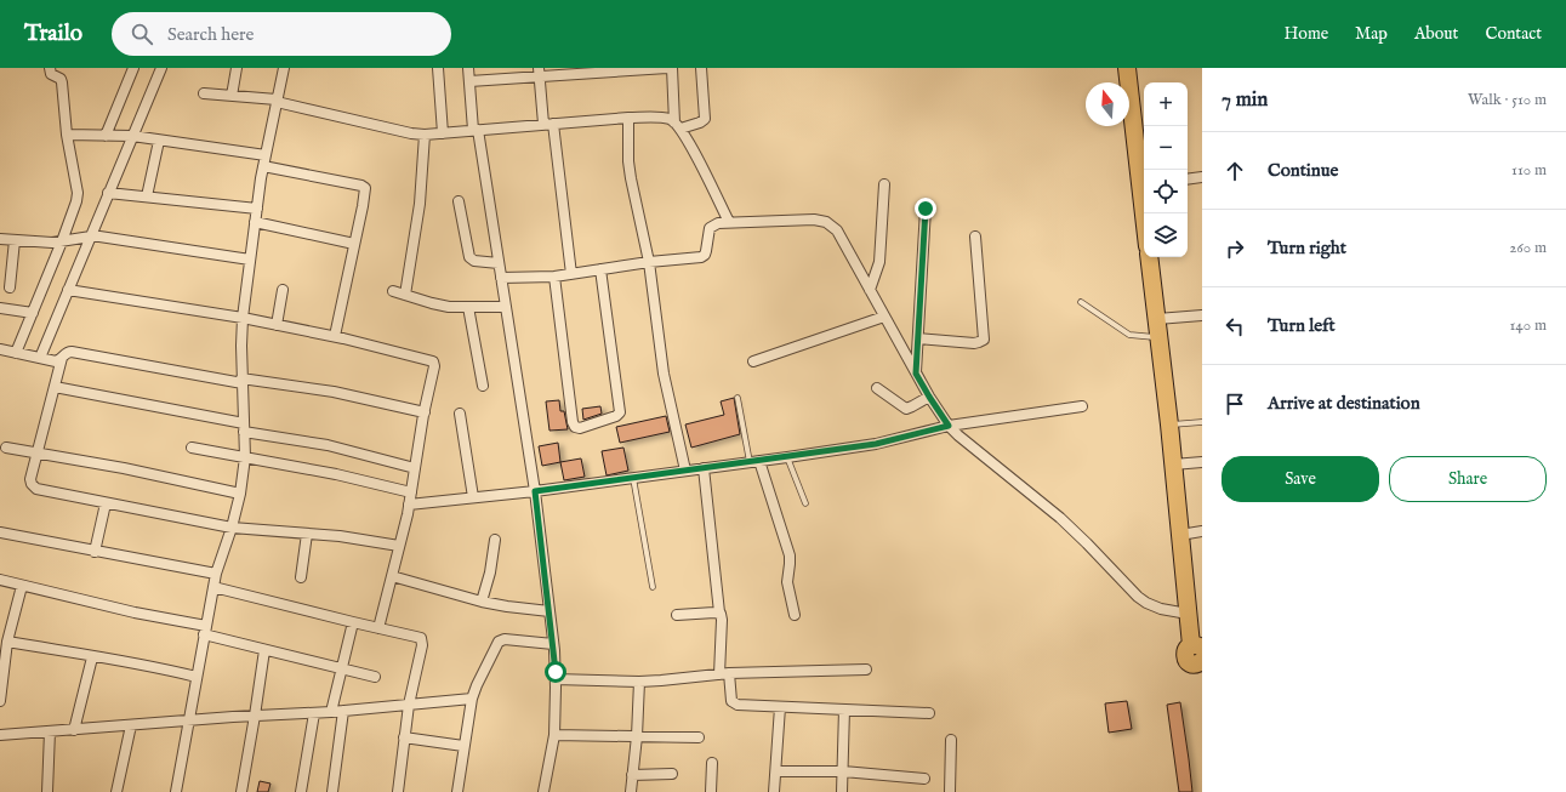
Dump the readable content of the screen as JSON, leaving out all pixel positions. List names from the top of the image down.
{
  "north": "top",
  "page": {
    "header": "Trailo",
    "search": "Search here",
    "nav": [
      "Home",
      "Map",
      "About",
      "Contact"
    ],
    "heading": ["7 min", "Walk · 510 m"],
    "map_buttons": ["+", "−"],
    "list": [
      ["Continue", "110 m"],
      ["Turn right", "260 m"],
      ["Turn left", "140 m"],
      "Arrive at destination"
    ],
    "buttons": ["Save", "Share"]
  }
}
